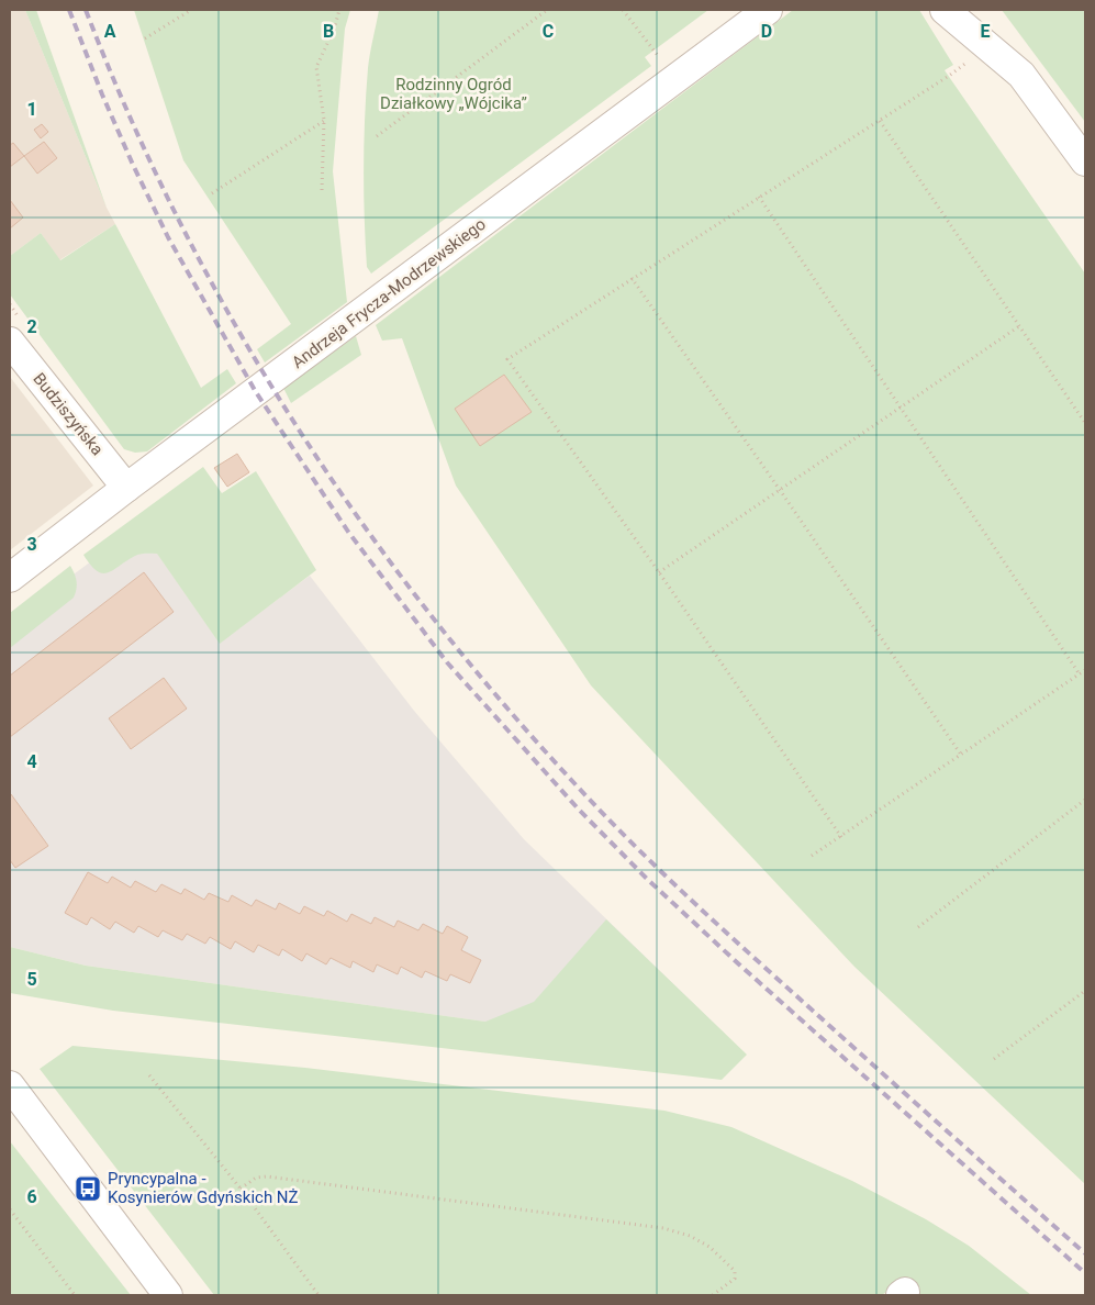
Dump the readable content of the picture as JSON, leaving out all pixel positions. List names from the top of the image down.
{
  "streets": {
    "street": ["Andrzeja Frycza-Modrzewskiego", "Budziszyńska"]
  },
  "crossings": [
    ["Andrzeja Frycza-Modrzewskiego", "Budziszyńska"]
  ],
  "parks": ["Rodzinny Ogród Działkowy „Wójcika”"],
  "places": {
    "bus stop": ["Pryncypalna - Kosynierów Gdyńskich NŻ"]
  },
  "grid": {
    "columns": [
      "A",
      "B",
      "C",
      "D",
      "E"
    ],
    "rows": [
      "1",
      "2",
      "3",
      "4",
      "5",
      "6"
    ]
  }
}
